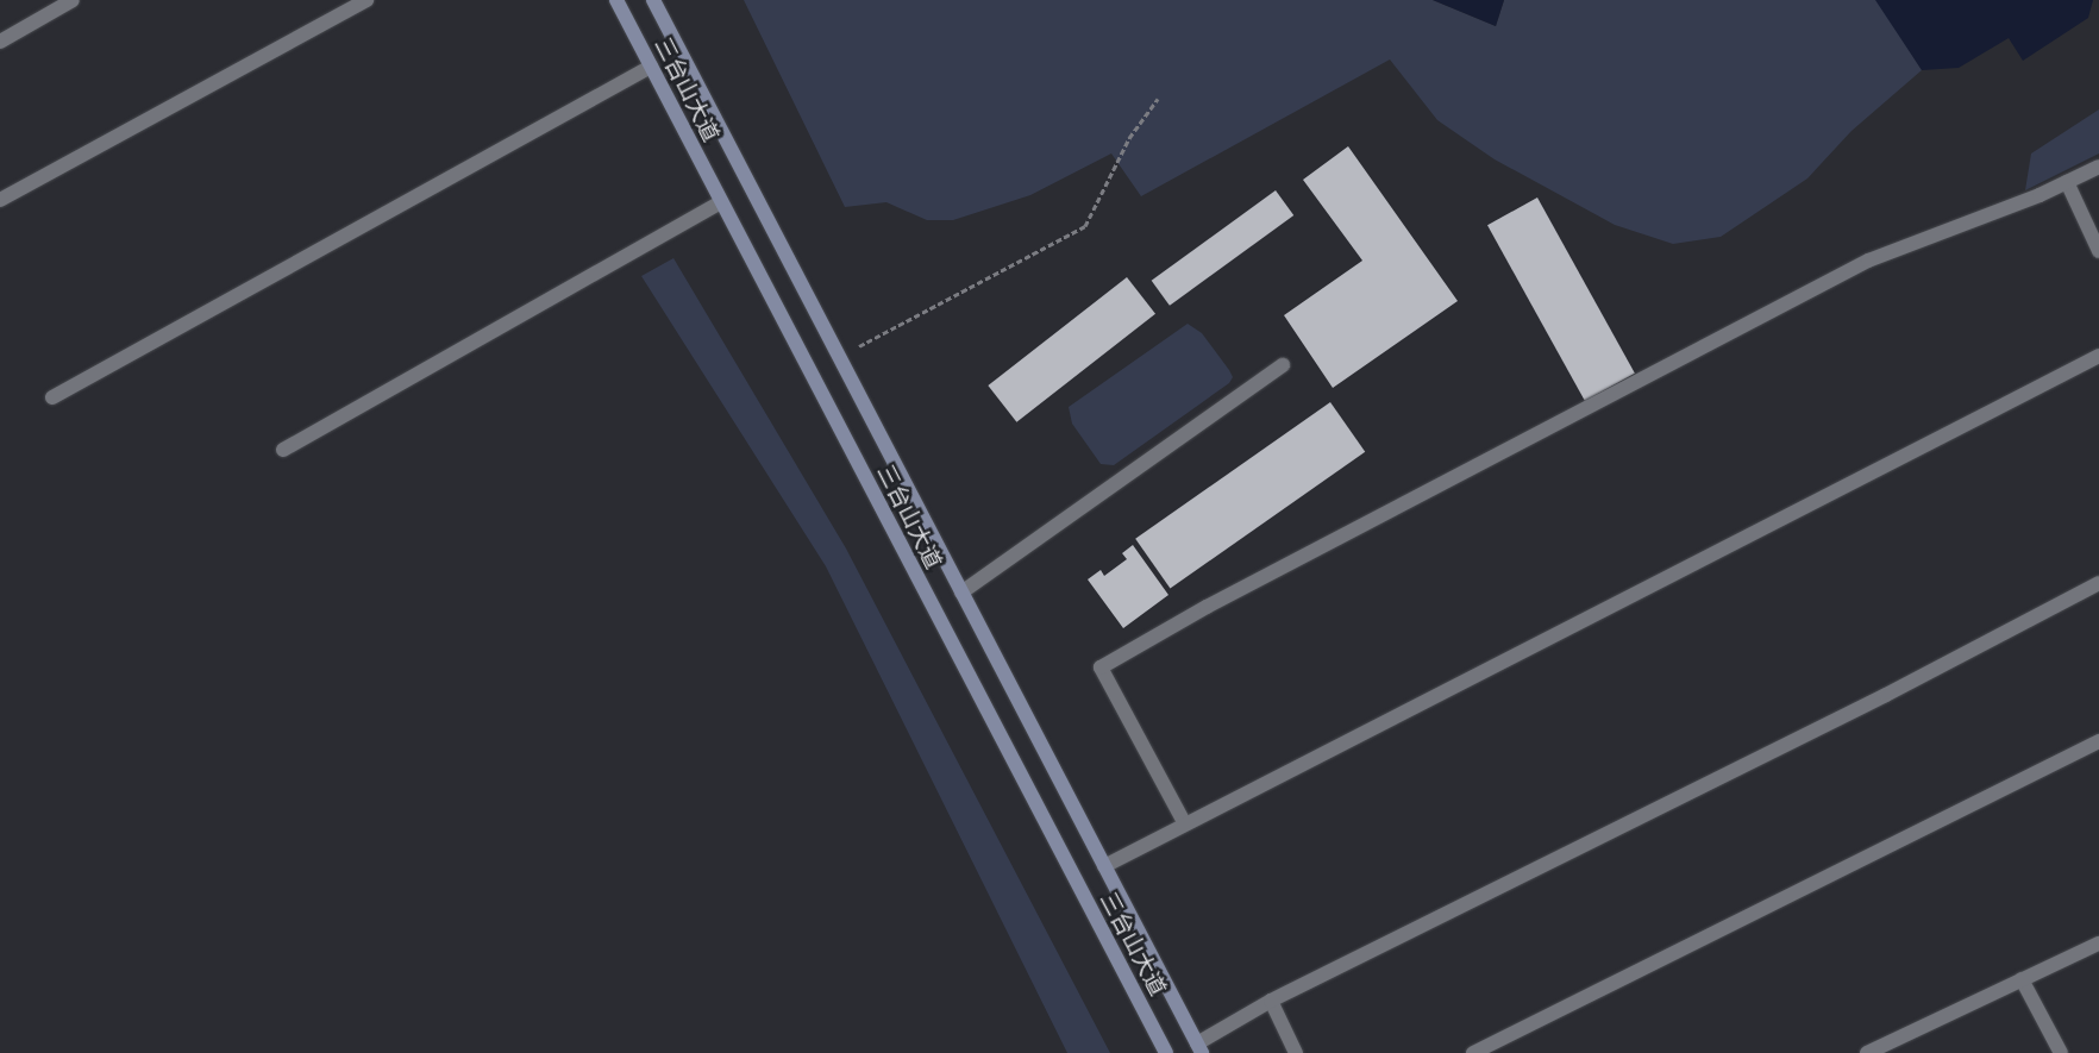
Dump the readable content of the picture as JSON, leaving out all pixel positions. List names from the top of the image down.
{
  "streets": {
    "main road": ["三台山大道"]
  }
}
